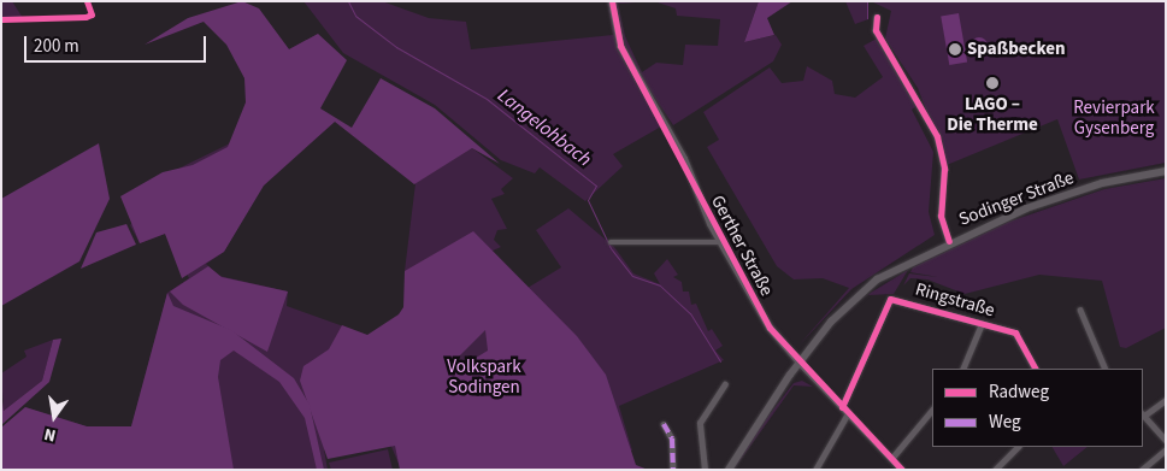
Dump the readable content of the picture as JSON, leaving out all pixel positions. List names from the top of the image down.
{
  "streets": {
    "main road": ["Sodinger Straße", "Gerther Straße"],
    "street": ["Ringstraße"]
  },
  "crossings": [
    ["Sodinger Straße", "Gerther Straße"],
    ["Gerther Straße", "Ringstraße"]
  ],
  "water": ["Langelohbach"],
  "parks": ["Revierpark Gysenberg", "Volkspark Sodingen"],
  "places": ["Spaßbecken", "LAGO – Die Therme"],
  "legend": ["Radweg", "Weg"],
  "scale_bar": "200 m",
  "north": "bottom"
}
